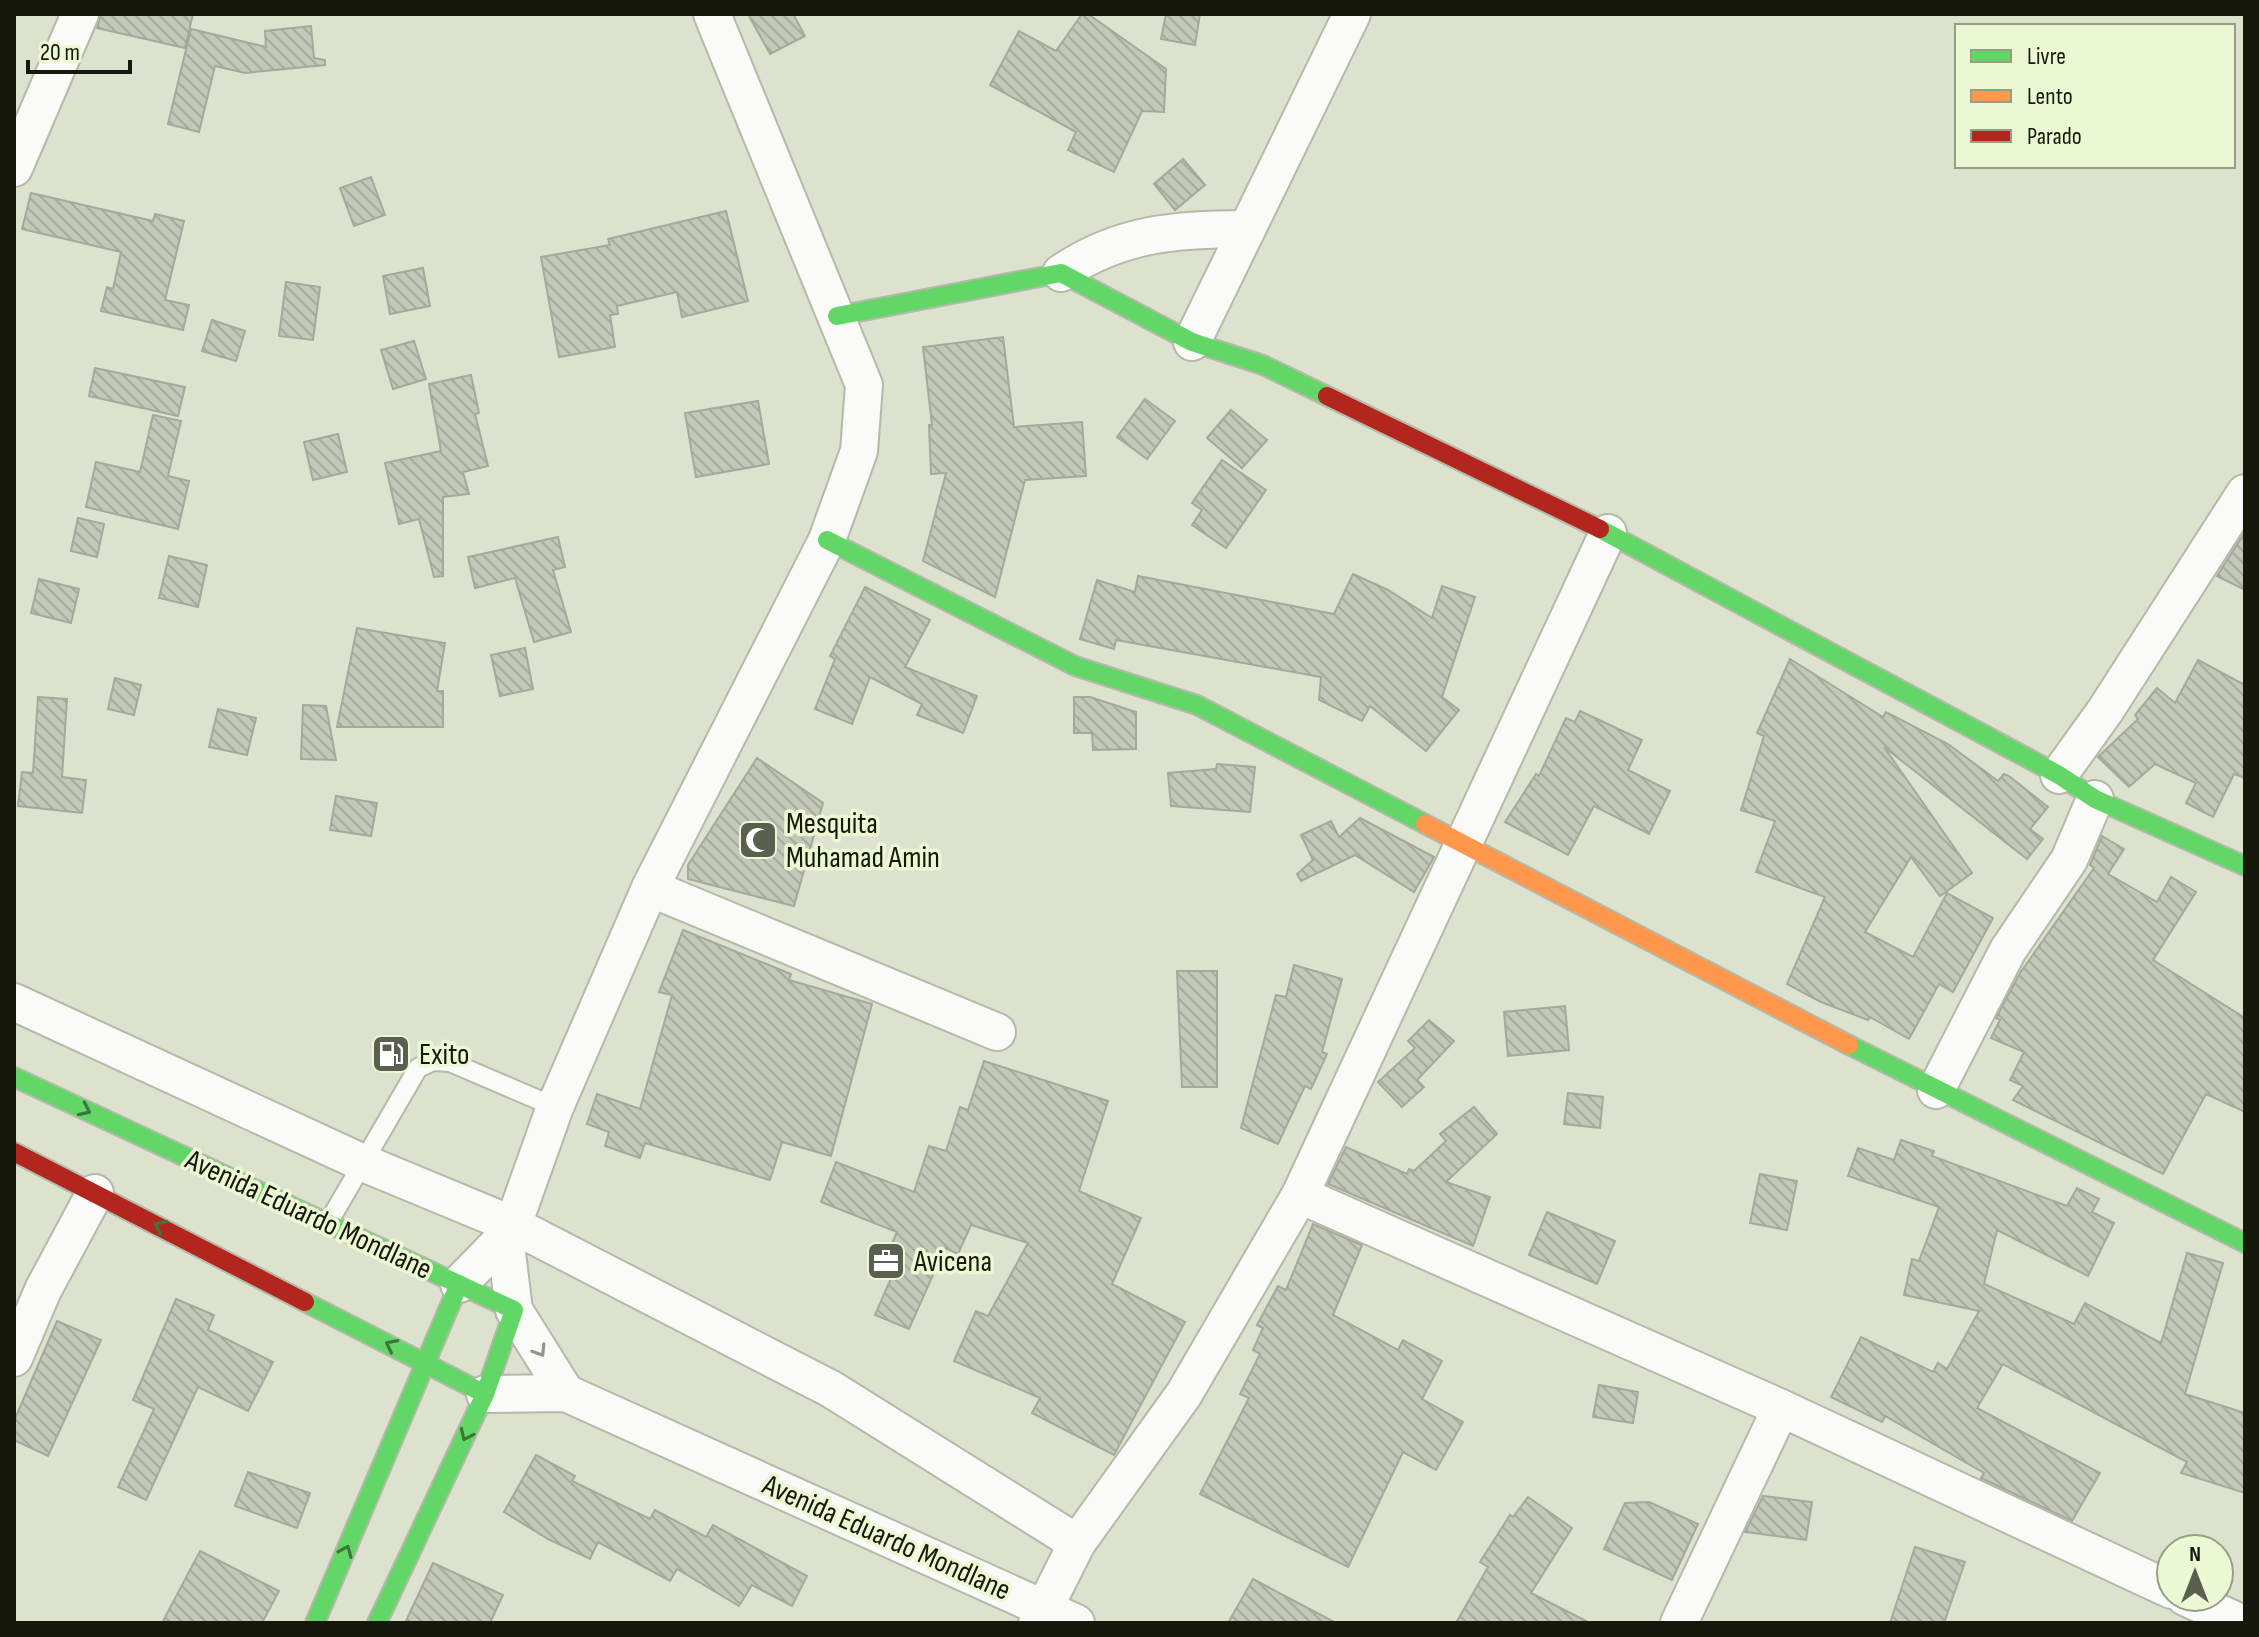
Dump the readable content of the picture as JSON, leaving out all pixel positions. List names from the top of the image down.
{
  "streets": {
    "street": ["Avenida Eduardo Mondlane"]
  },
  "places": {
    "mosque": ["Mesquita Muhamad Amin"],
    "fuel station": ["Exito"],
    "office": ["Avicena"]
  },
  "legend": ["Livre", "Lento", "Parado"],
  "scale_bar": "20 m",
  "north": "top"
}
